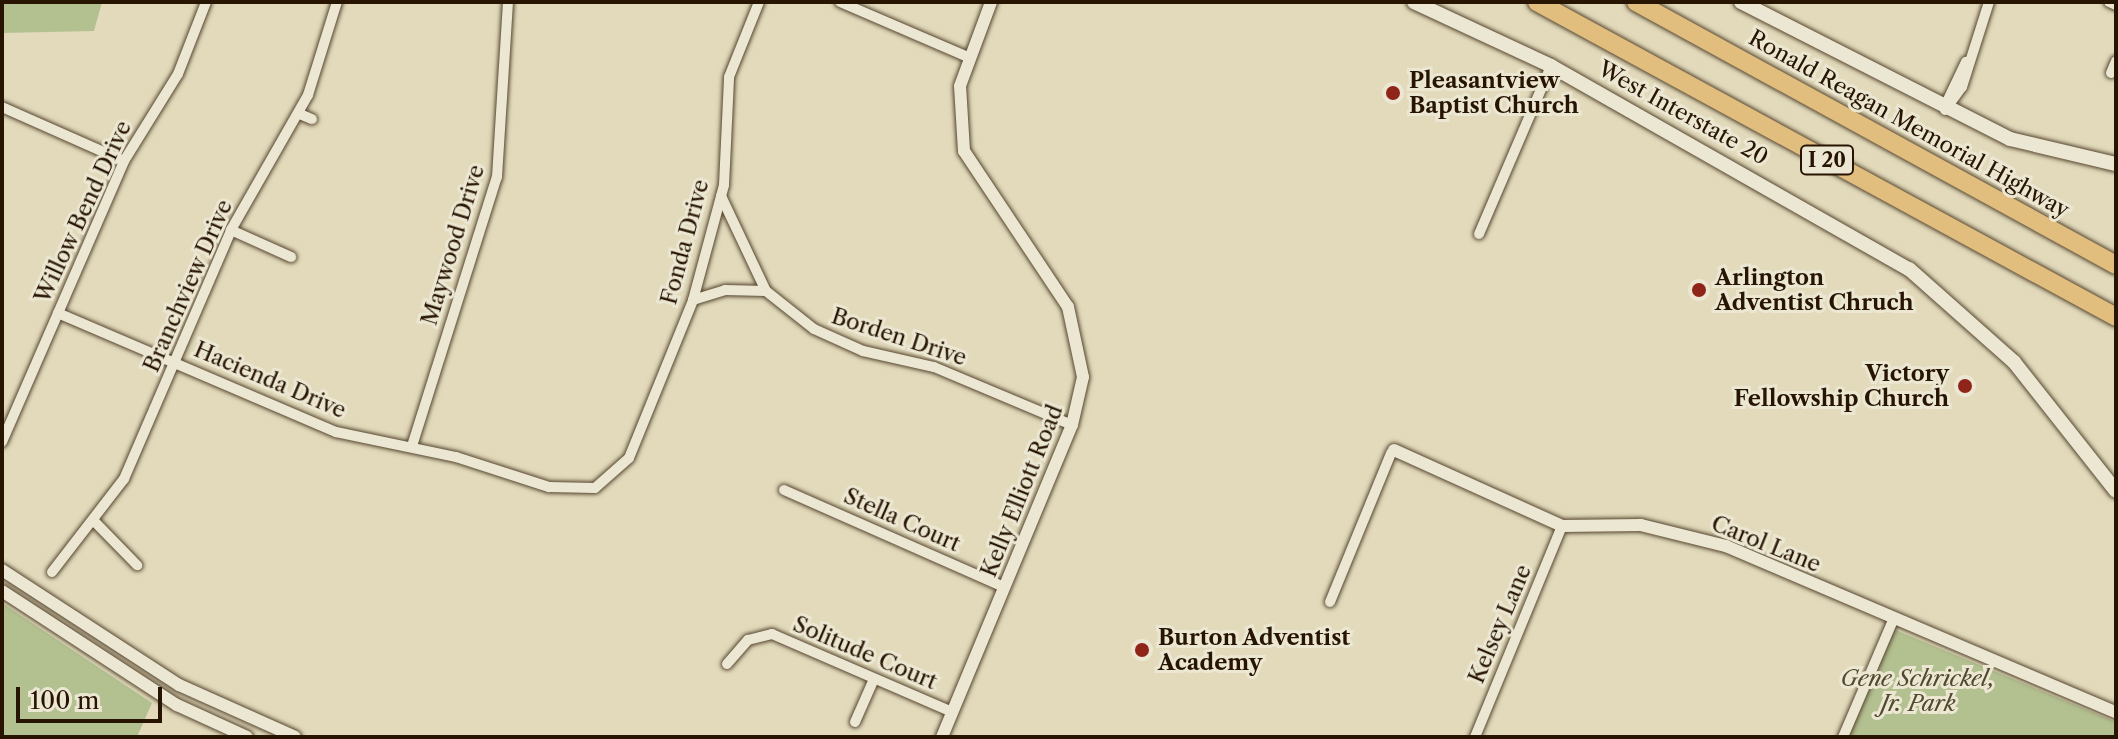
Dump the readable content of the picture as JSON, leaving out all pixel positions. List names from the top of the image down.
{
  "streets": {
    "highway": ["Ronald Reagan Memorial Highway", "I 20"],
    "main road": ["West Interstate 20"],
    "street": [
      "Willow Bend Drive",
      "Fonda Drive",
      "Maywood Drive",
      "Branchview Drive",
      "Borden Drive",
      "Hacienda Drive",
      "Kelly Elliott Road",
      "Stella Court",
      "Carol Lane",
      "Kelsey Lane",
      "Solitude Court"
    ]
  },
  "crossings": [
    ["Willow Bend Drive", "Hacienda Drive"],
    ["Fonda Drive", "Borden Drive"],
    ["Fonda Drive", "Hacienda Drive"],
    ["Maywood Drive", "Hacienda Drive"],
    ["Branchview Drive", "Hacienda Drive"],
    ["Borden Drive", "Kelly Elliott Road"],
    ["Kelly Elliott Road", "Stella Court"],
    ["Kelly Elliott Road", "Solitude Court"],
    ["Carol Lane", "Kelsey Lane"]
  ],
  "parks": ["Gene Schrickel, Jr. Park"],
  "places": [
    "Pleasantview Baptist Church",
    "Arlington Adventist Chruch",
    "Victory Fellowship Church",
    "Burton Adventist Academy"
  ],
  "scale_bar": "100 m"
}
